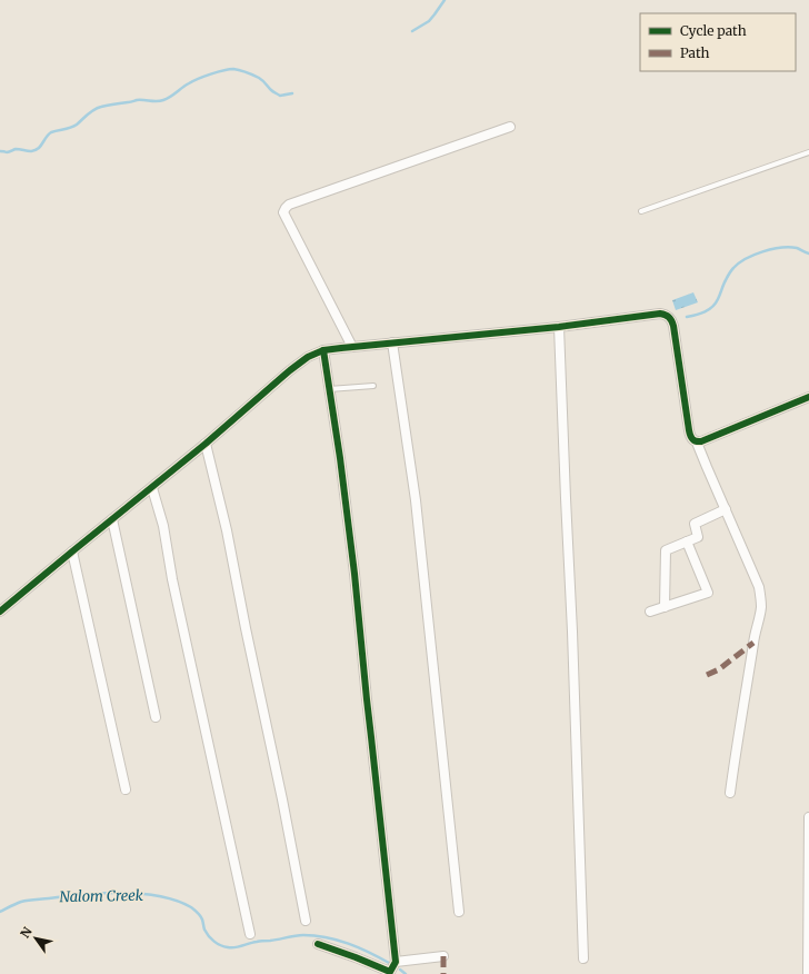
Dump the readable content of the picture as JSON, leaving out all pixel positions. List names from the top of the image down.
{
  "water": ["Nalom Creek"],
  "legend": ["Cycle path", "Path"],
  "north": "top left"
}
